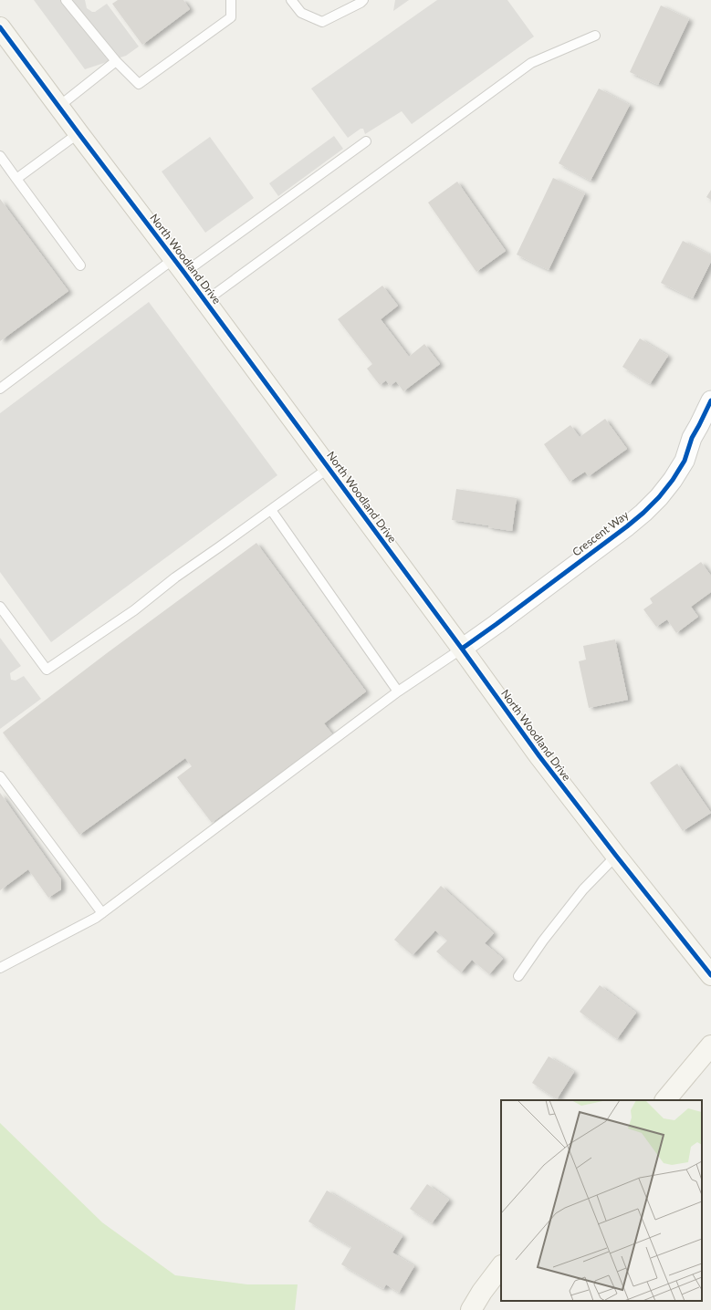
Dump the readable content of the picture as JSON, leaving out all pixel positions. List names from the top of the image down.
{
  "streets": {
    "street": ["North Woodland Drive", "Crescent Way"]
  },
  "crossings": [
    ["North Woodland Drive", "Crescent Way"]
  ]
}
